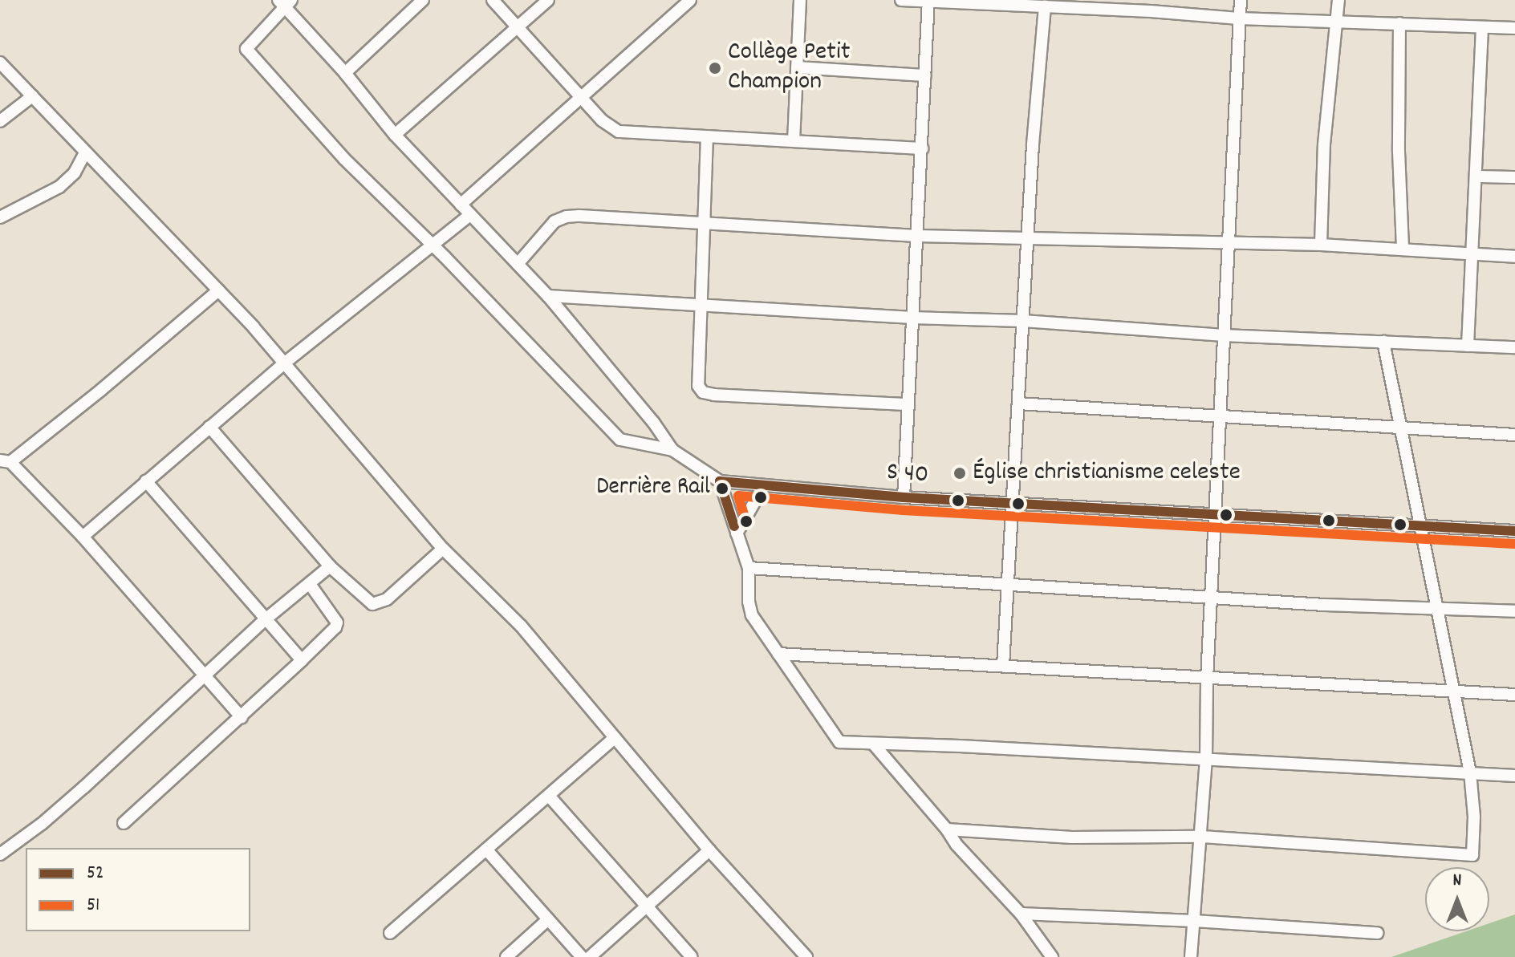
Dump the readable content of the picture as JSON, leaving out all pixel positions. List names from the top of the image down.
{
  "streets": {
    "street": ["S 40"]
  },
  "places": ["Collège Petit Champion", "Église christianisme celeste", "Derrière Rail"],
  "lines": ["transit line 52", "transit line 51"],
  "legend": ["52", "51"],
  "north": "top"
}
